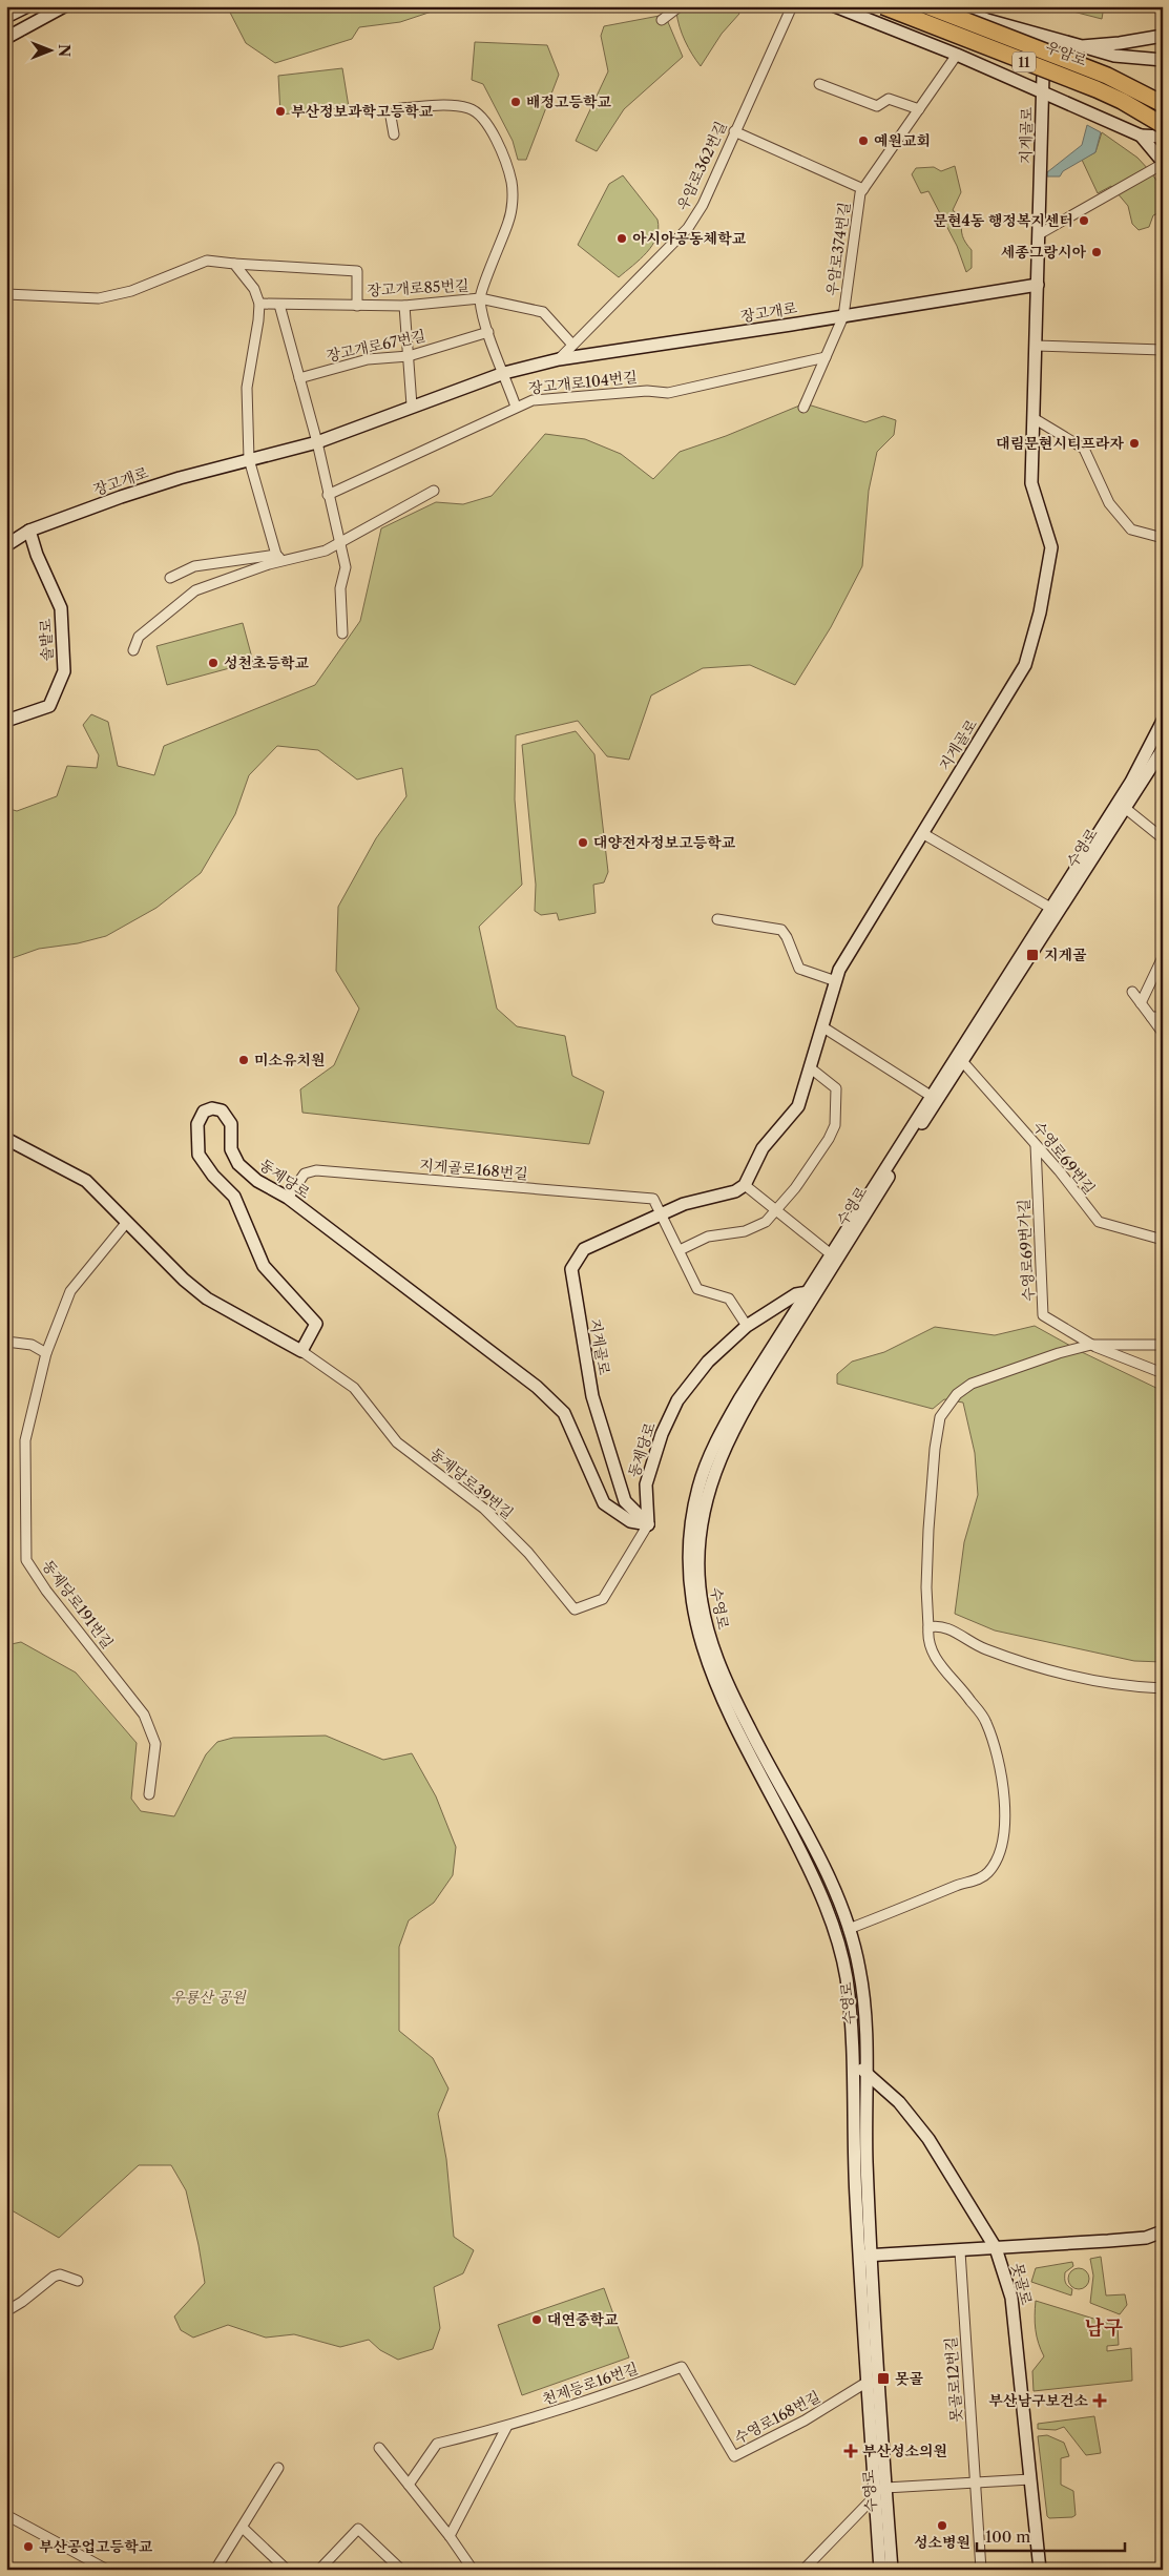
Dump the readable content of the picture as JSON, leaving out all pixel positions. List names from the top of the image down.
{
  "streets": {
    "highway": ["11"],
    "street": [
      "우암로",
      "지게골로",
      "우암로362번길",
      "우암로374번길",
      "장고개로85번길",
      "장고개로",
      "장고개로67번길",
      "장고개로104번길",
      "솔밭로",
      "수영로",
      "수영로69번길",
      "지게골로168번길",
      "동제당로",
      "수영로69번가길",
      "동제당로39번길",
      "동제당로191번길",
      "못골로",
      "못골로12번길",
      "천제등로16번길",
      "수영로168번길"
    ]
  },
  "crossings": [
    ["우암로", "11"],
    ["우암로", "지게골로"],
    ["지게골로", "장고개로"],
    ["지게골로", "지게골로168번길"],
    ["지게골로", "동제당로"],
    ["지게골로", "동제당로39번길"],
    ["우암로362번길", "장고개로85번길"],
    ["우암로362번길", "장고개로"],
    ["우암로374번길", "장고개로"],
    ["장고개로85번길", "장고개로67번길"],
    ["장고개로", "솔밭로"],
    ["수영로", "수영로69번길"],
    ["수영로", "동제당로"],
    ["수영로", "못골로"],
    ["수영로", "수영로168번길"],
    ["수영로69번길", "수영로69번가길"],
    ["지게골로168번길", "동제당로"],
    ["동제당로", "동제당로39번길"],
    ["천제등로16번길", "수영로168번길"]
  ],
  "districts": ["남구"],
  "parks": ["우룡산 공원"],
  "places": {
    "other": [
      "배정고등학교",
      "부산정보과학고등학교",
      "예원교회",
      "문현4동 행정복지센터",
      "아시아공동체학교",
      "세종그랑시아",
      "대림문현시티프라자",
      "성천초등학교",
      "대양전자정보고등학교",
      "미소유치원",
      "대연중학교",
      "성소병원",
      "부산공업고등학교"
    ],
    "transit": ["지게골", "못골"],
    "health": ["부산남구보건소", "부산성소의원"]
  },
  "scale_bar": "100 m",
  "north": "right"
}
